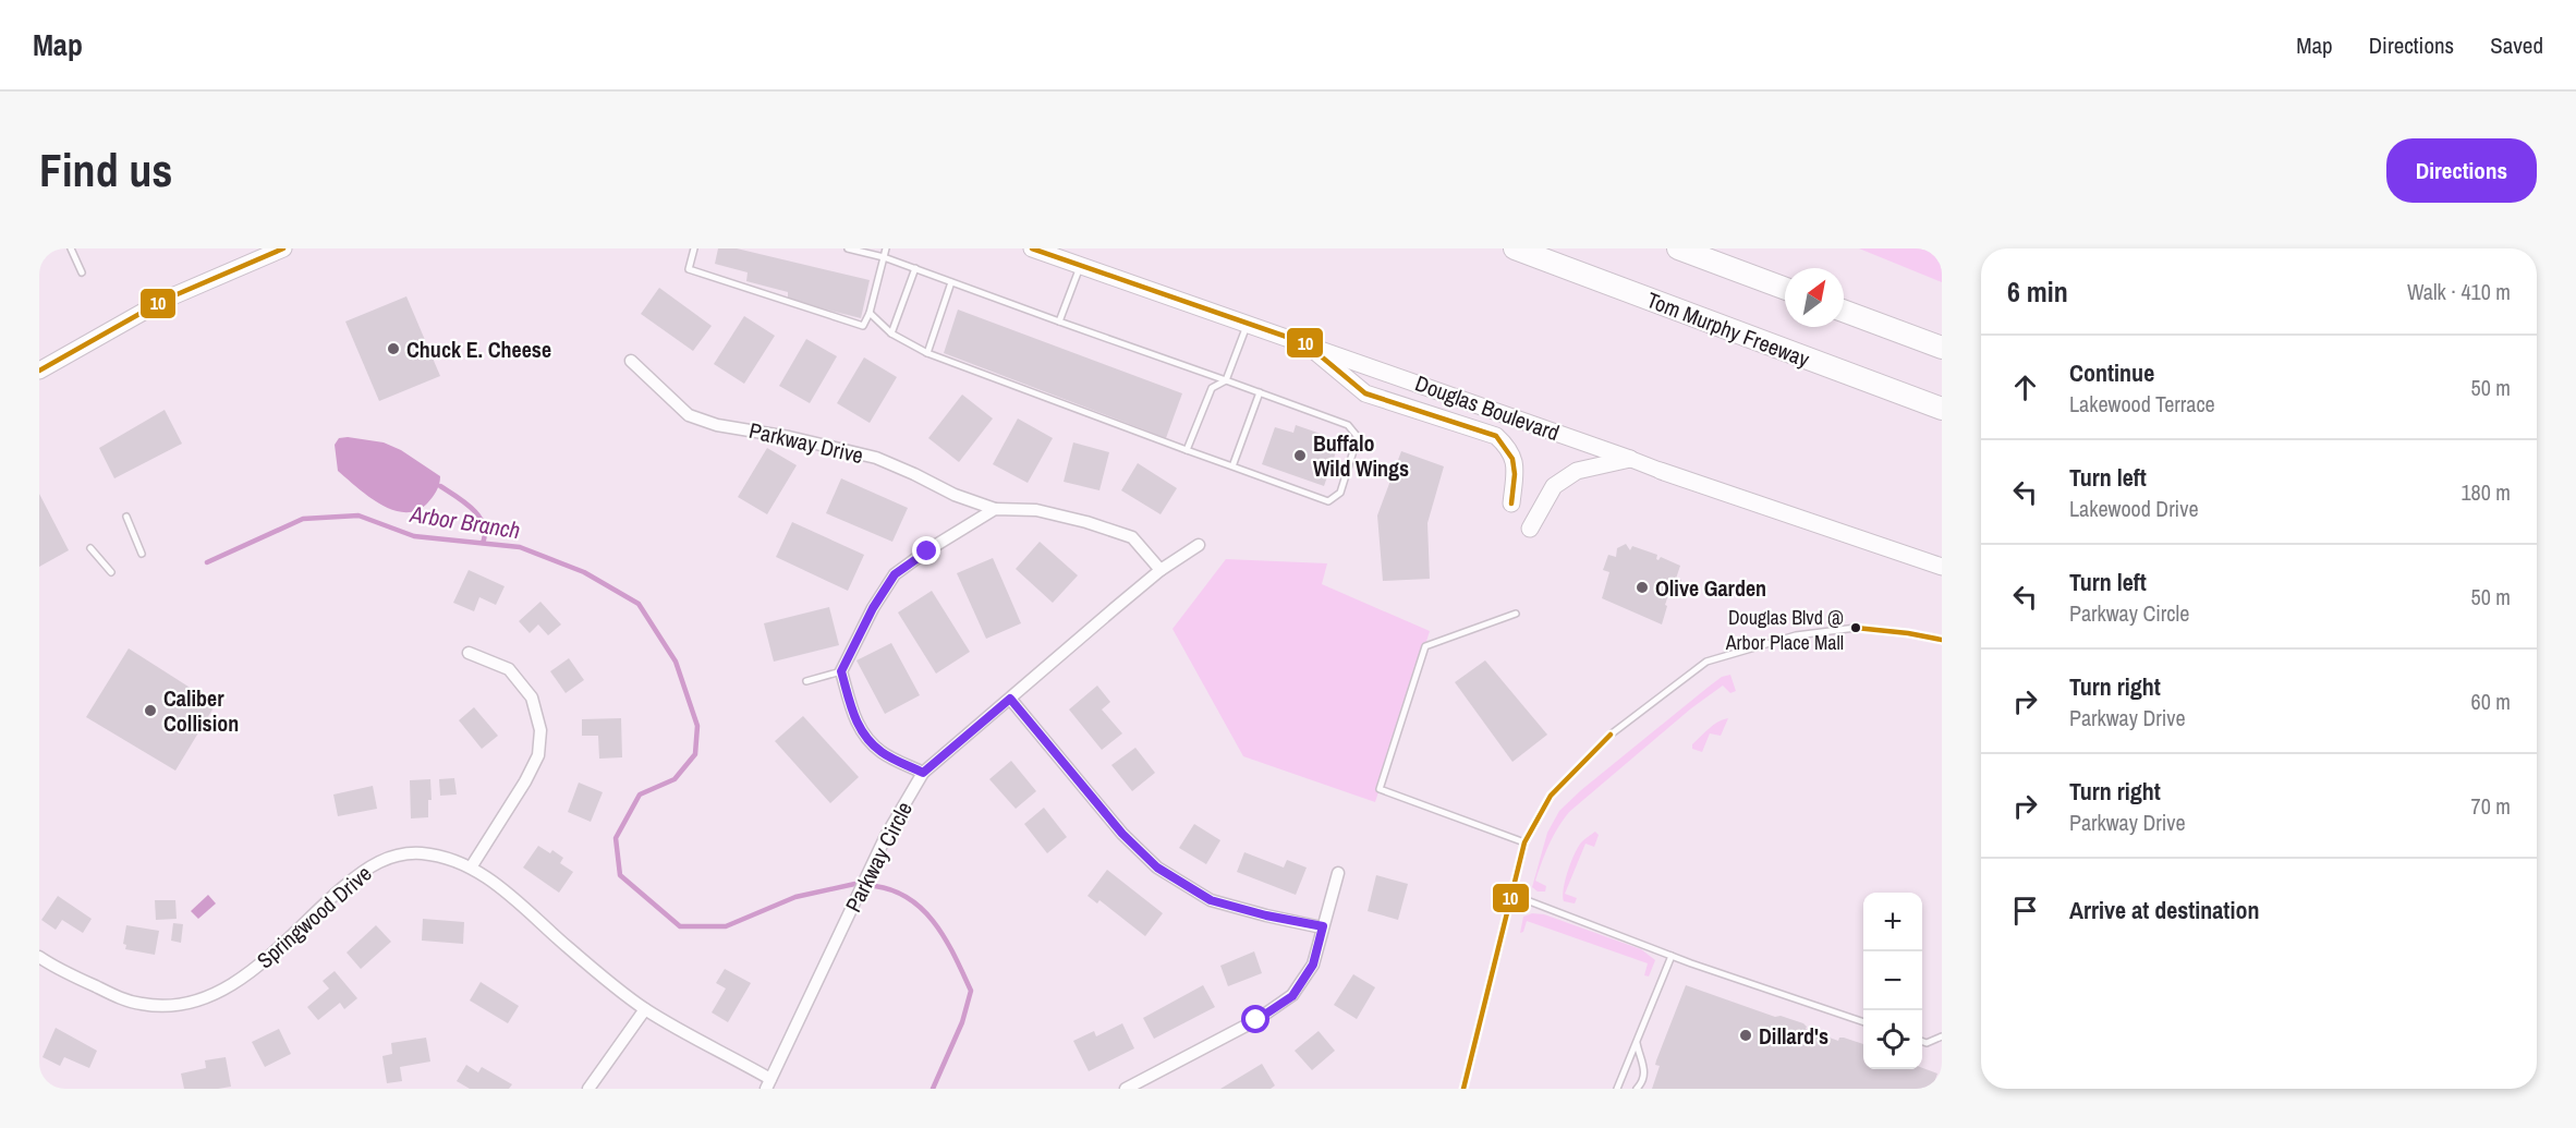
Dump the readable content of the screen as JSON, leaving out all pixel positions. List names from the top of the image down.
{
  "streets": {
    "highway": ["Tom Murphy Freeway"],
    "main road": ["Douglas Boulevard"],
    "street": ["Parkway Drive", "Parkway Circle", "Springwood Drive"]
  },
  "crossings": [
    ["Parkway Drive", "Parkway Circle"],
    ["Parkway Circle", "Springwood Drive"]
  ],
  "water": ["Arbor Branch"],
  "places": [
    "Chuck E. Cheese",
    "Buffalo Wild Wings",
    "Olive Garden",
    "Douglas Blvd @ Arbor Place Mall",
    "Caliber Collision",
    "Dillard's"
  ],
  "lines": ["transit line 10"],
  "north": "top right",
  "page": {
    "header": "Map",
    "nav": ["Map", "Directions", "Saved"],
    "buttons": "Directions",
    "title": "Find us",
    "heading": ["6 min", "Walk · 410 m"],
    "list": [
      ["Continue", "Lakewood Terrace", "50 m"],
      ["Turn left", "Lakewood Drive", "180 m"],
      ["Turn left", "Parkway Circle", "50 m"],
      ["Turn right", "Parkway Drive", "60 m"],
      ["Turn right", "Parkway Drive", "70 m"],
      "Arrive at destination"
    ],
    "map_buttons": ["+", "−"]
  }
}
